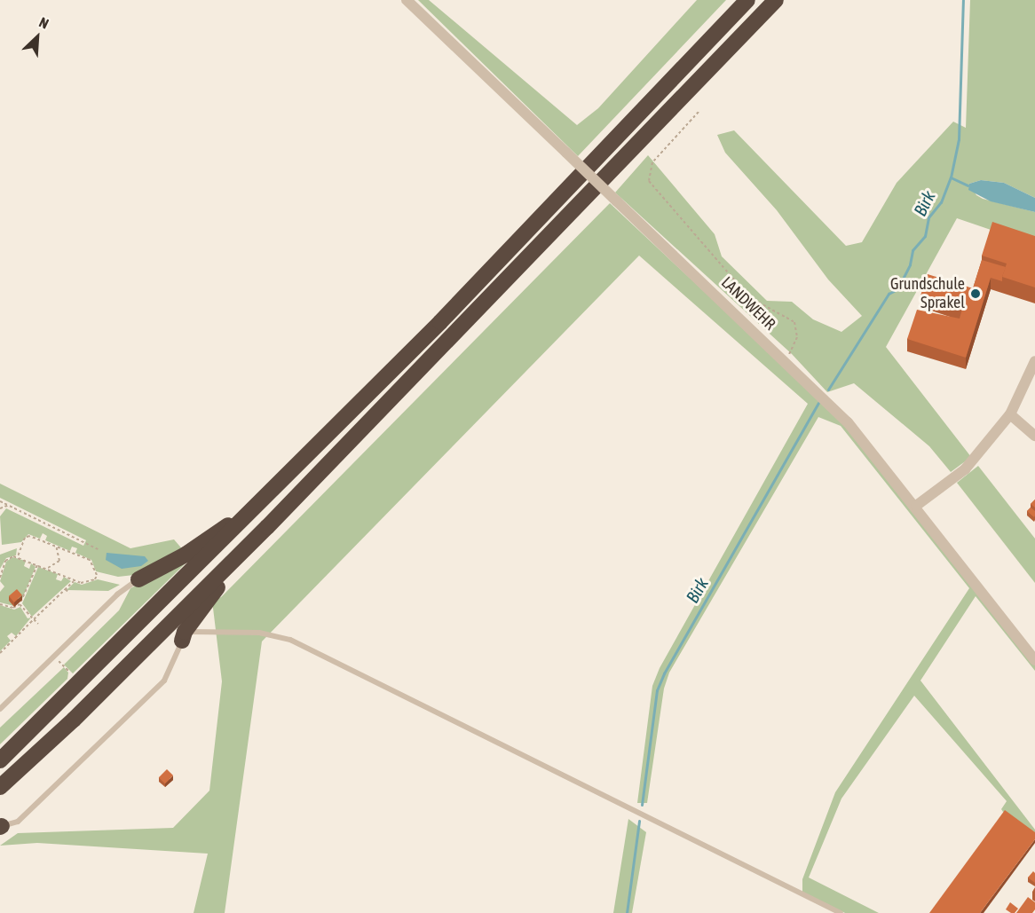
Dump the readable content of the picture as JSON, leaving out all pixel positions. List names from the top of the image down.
{
  "streets": {
    "street": ["LANDWEHR"]
  },
  "water": ["Birk"],
  "places": ["Grundschule Sprakel"],
  "north": "top right"
}
